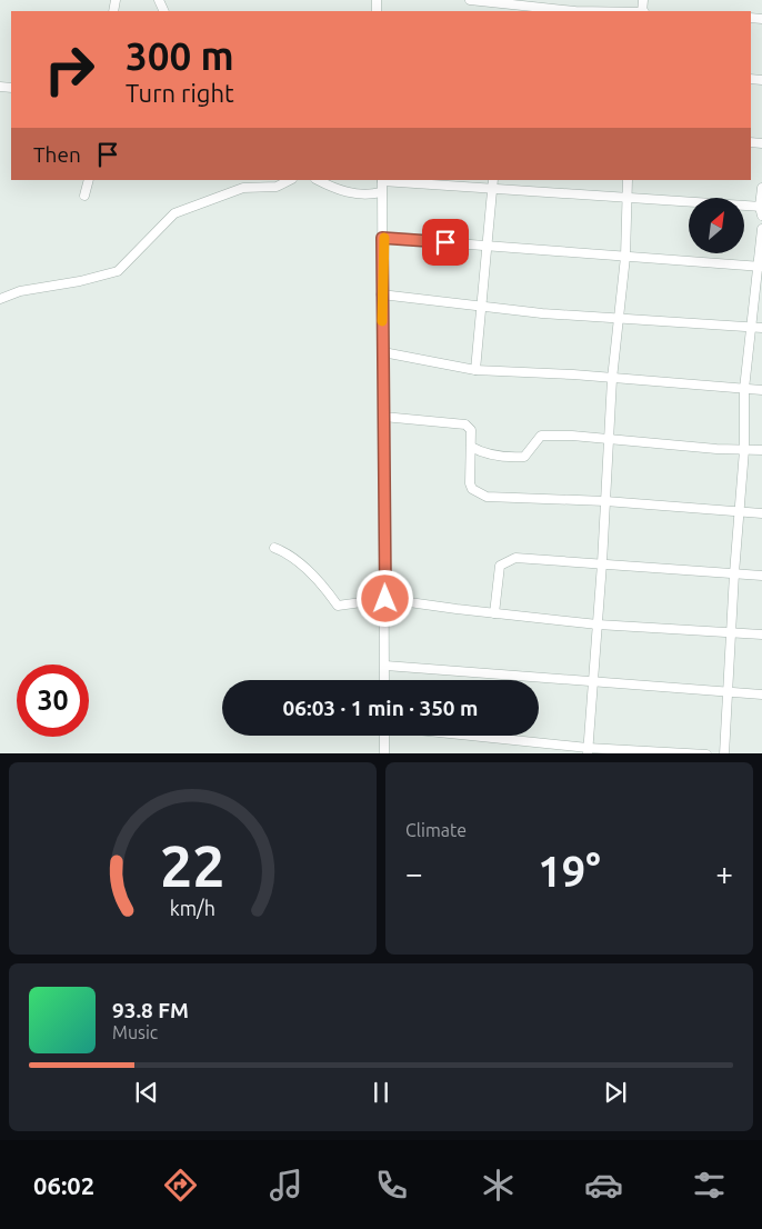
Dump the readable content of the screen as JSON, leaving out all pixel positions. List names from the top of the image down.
{
  "north": "top right",
  "page": {
    "turn": ["300 m", "Turn right"],
    "then": "Then",
    "limit": "30",
    "trip": "06:03 · 1 min · 350 m",
    "tile": "Climate",
    "heat": ["−", "19°", "+"],
    "song": ["93.8 FM", "Music"],
    "tabs": "06:02",
    "gauge": ["22", "km/h"]
  }
}
